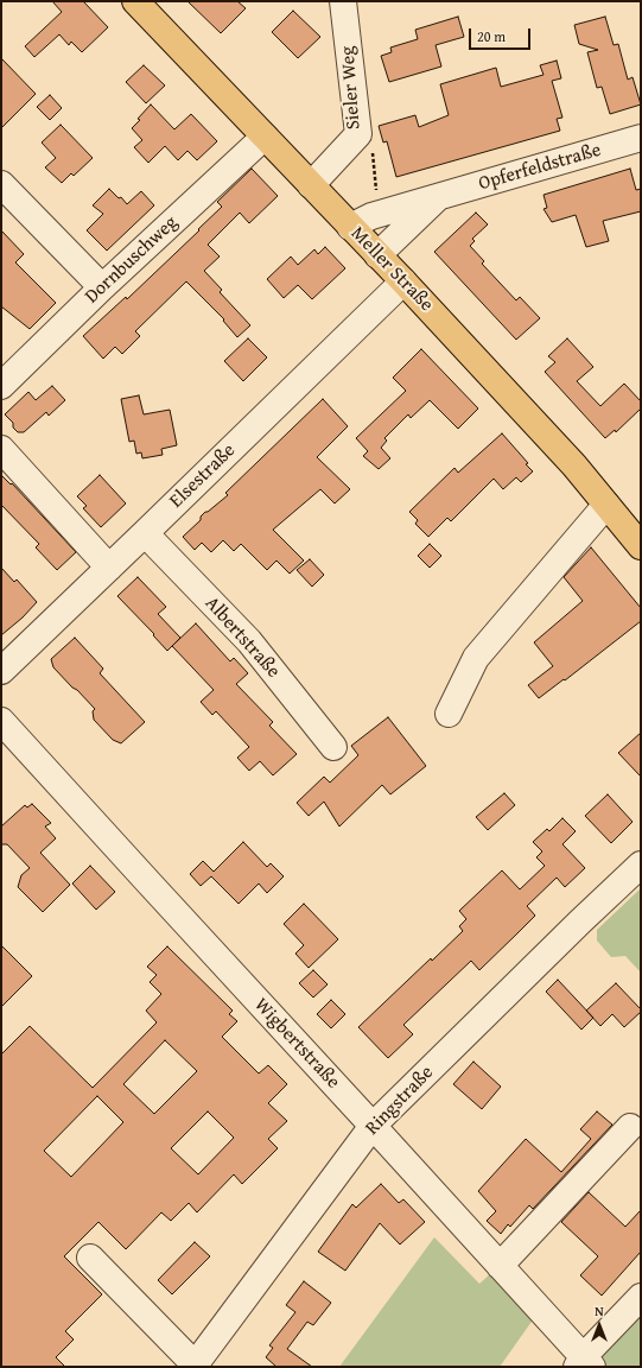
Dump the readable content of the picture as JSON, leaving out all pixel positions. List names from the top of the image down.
{
  "streets": {
    "main road": ["Meller Straße"],
    "street": [
      "Sieler Weg",
      "Opferfeldstraße",
      "Dornbuschweg",
      "Elsestraße",
      "Albertstraße",
      "Wigbertstraße",
      "Ringstraße"
    ]
  },
  "crossings": [
    ["Sieler Weg", "Meller Straße"],
    ["Opferfeldstraße", "Meller Straße"],
    ["Dornbuschweg", "Meller Straße"],
    ["Meller Straße", "Elsestraße"],
    ["Elsestraße", "Albertstraße"],
    ["Wigbertstraße", "Ringstraße"]
  ],
  "scale_bar": "20 m",
  "north": "top"
}
